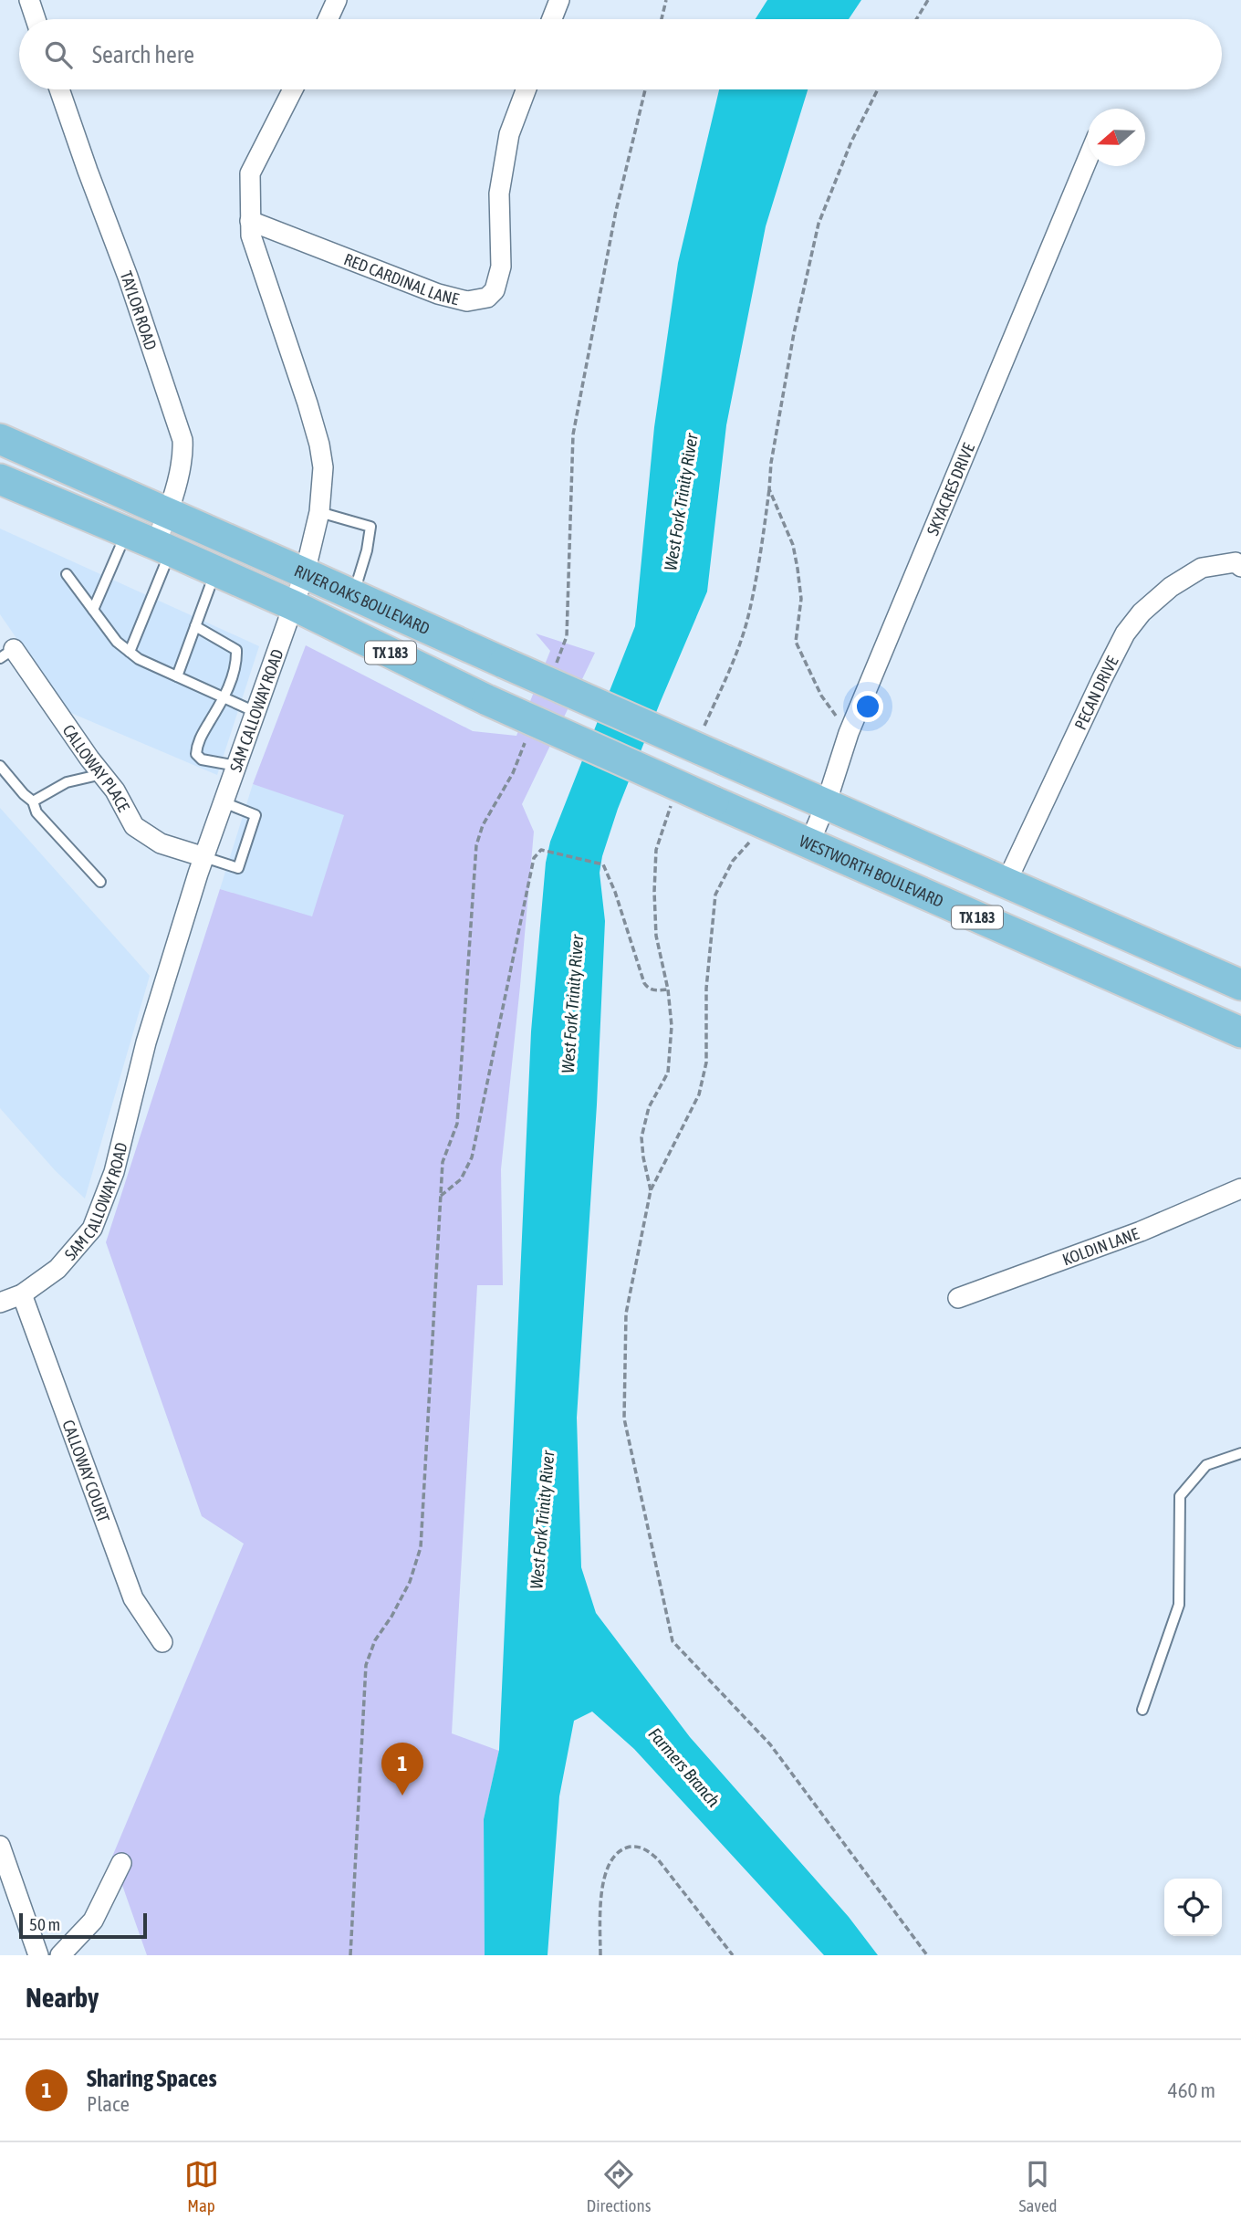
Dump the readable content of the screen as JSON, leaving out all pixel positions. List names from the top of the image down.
{
  "streets": {
    "main road": ["RIVER OAKS BOULEVARD", "TX 183", "WESTWORTH BOULEVARD"],
    "street": [
      "RED CARDINAL LANE",
      "TAYLOR ROAD",
      "SKYACRES DRIVE",
      "PECAN DRIVE",
      "SAM CALLOWAY ROAD",
      "CALLOWAY PLACE",
      "KOLDIN LANE",
      "CALLOWAY COURT"
    ]
  },
  "crossings": [
    ["RED CARDINAL LANE", "SAM CALLOWAY ROAD"],
    ["TAYLOR ROAD", "RIVER OAKS BOULEVARD"],
    ["TAYLOR ROAD", "TX 183"],
    ["SKYACRES DRIVE", "RIVER OAKS BOULEVARD"],
    ["SKYACRES DRIVE", "TX 183"],
    ["SKYACRES DRIVE", "WESTWORTH BOULEVARD"],
    ["RIVER OAKS BOULEVARD", "TX 183"],
    ["RIVER OAKS BOULEVARD", "SAM CALLOWAY ROAD"],
    ["TX 183", "PECAN DRIVE"],
    ["TX 183", "SAM CALLOWAY ROAD"],
    ["TX 183", "WESTWORTH BOULEVARD"],
    ["SAM CALLOWAY ROAD", "CALLOWAY PLACE"],
    ["SAM CALLOWAY ROAD", "WESTWORTH BOULEVARD"],
    ["SAM CALLOWAY ROAD", "CALLOWAY COURT"]
  ],
  "water": ["West Fork Trinity River", "Farmers Branch"],
  "scale_bar": "50 m",
  "north": "left",
  "page": {
    "search": "Search here",
    "pins": "1",
    "scale": "50 m",
    "heading": "Nearby",
    "list": [
      {
        "mark": "1",
        "name": "Sharing Spaces",
        "note": "Place",
        "value": "460 m"
      }
    ],
    "nav": ["Map", "Directions", "Saved"]
  }
}
